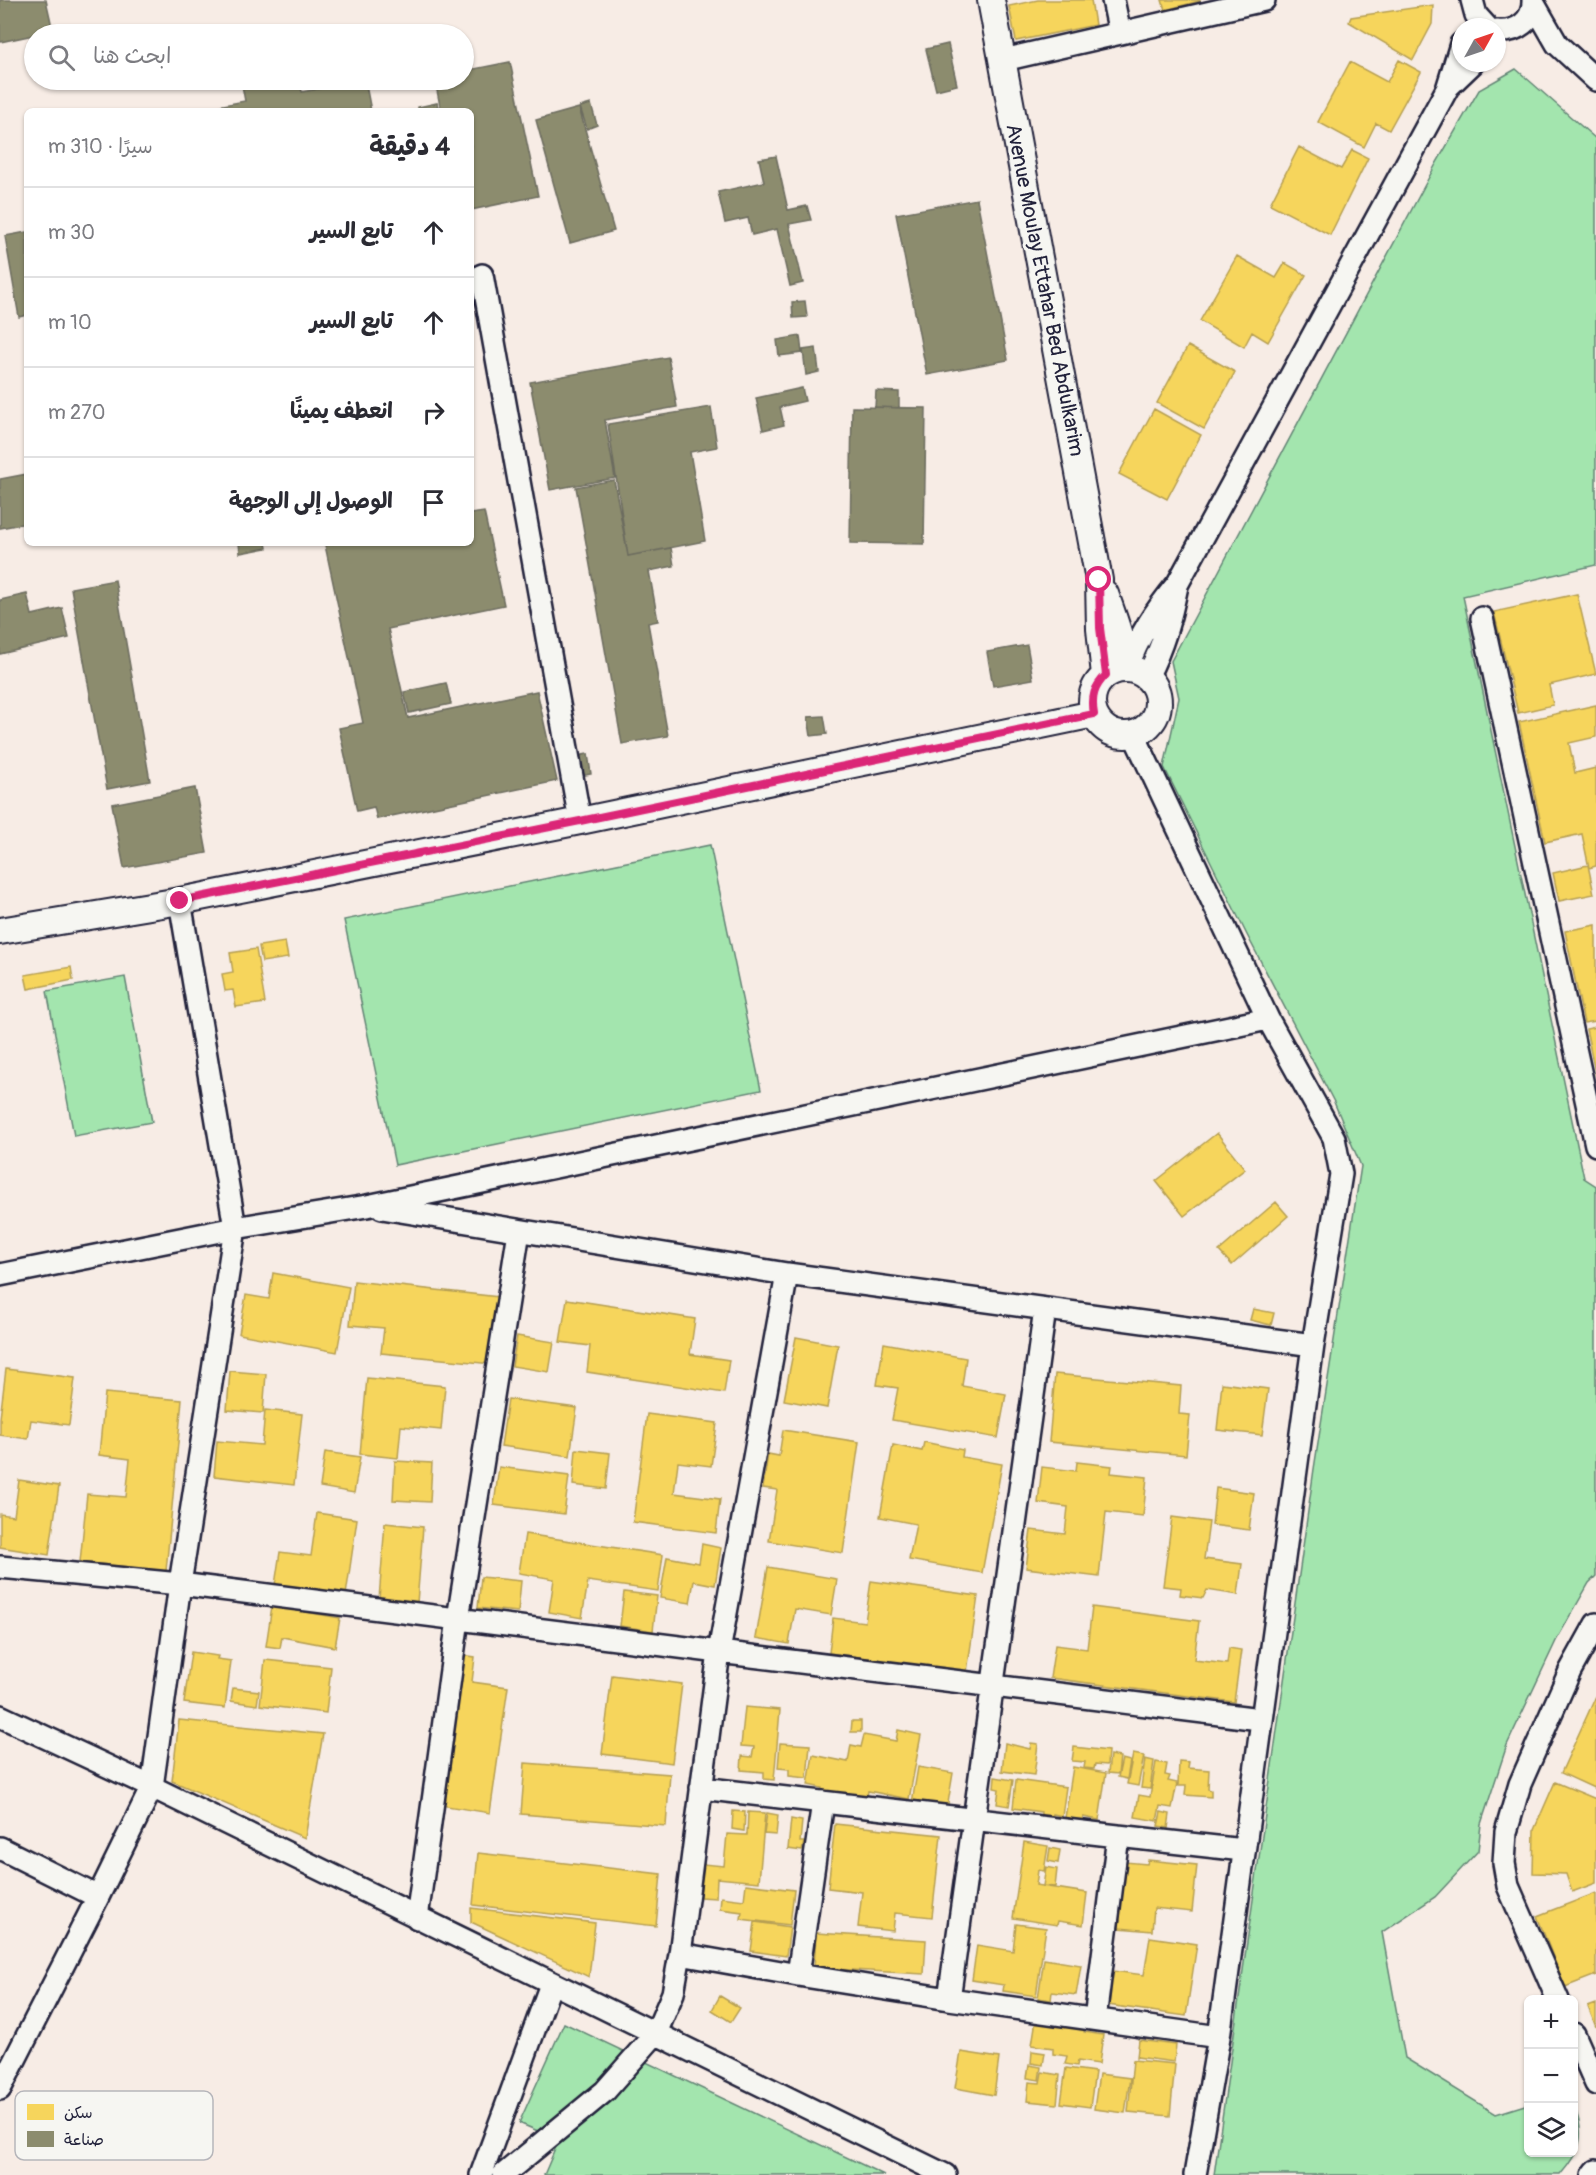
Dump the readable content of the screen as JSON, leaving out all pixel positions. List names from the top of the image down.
{
  "streets": {
    "street": ["Avenue Moulay Ettahar Bed Abdulkarim"]
  },
  "legend": ["سكن", "صناعة"],
  "north": "top right",
  "page": {
    "search": "ابحث هنا",
    "heading": ["4 دقيقة", "سيرًا · 310 m"],
    "list": [
      ["تابع السير", "30 m"],
      ["تابع السير", "10 m"],
      ["انعطف يمينًا", "270 m"],
      "الوصول إلى الوجهة"
    ],
    "map_buttons": ["+", "−"]
  }
}
